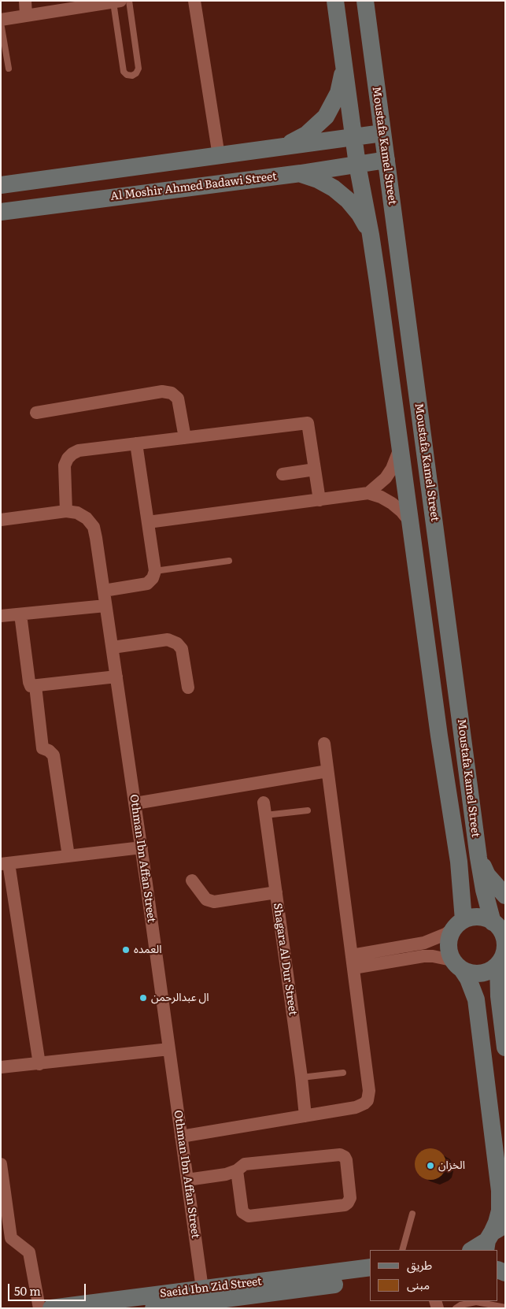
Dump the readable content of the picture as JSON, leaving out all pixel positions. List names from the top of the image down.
{
  "streets": {
    "street": [
      "Moustafa Kamel Street",
      "Al Moshir Ahmed Badawi Street",
      "Othman Ibn Affan Street",
      "Shagara Al Dur Street",
      "Saeid Ibn Zid Street"
    ]
  },
  "crossings": [
    ["Moustafa Kamel Street", "Al Moshir Ahmed Badawi Street"],
    ["Othman Ibn Affan Street", "Saeid Ibn Zid Street"]
  ],
  "places": ["العمده", "ال عبدالرحمن", "الخزان"],
  "legend": ["طريق", "مبنى"],
  "scale_bar": "50 m"
}
